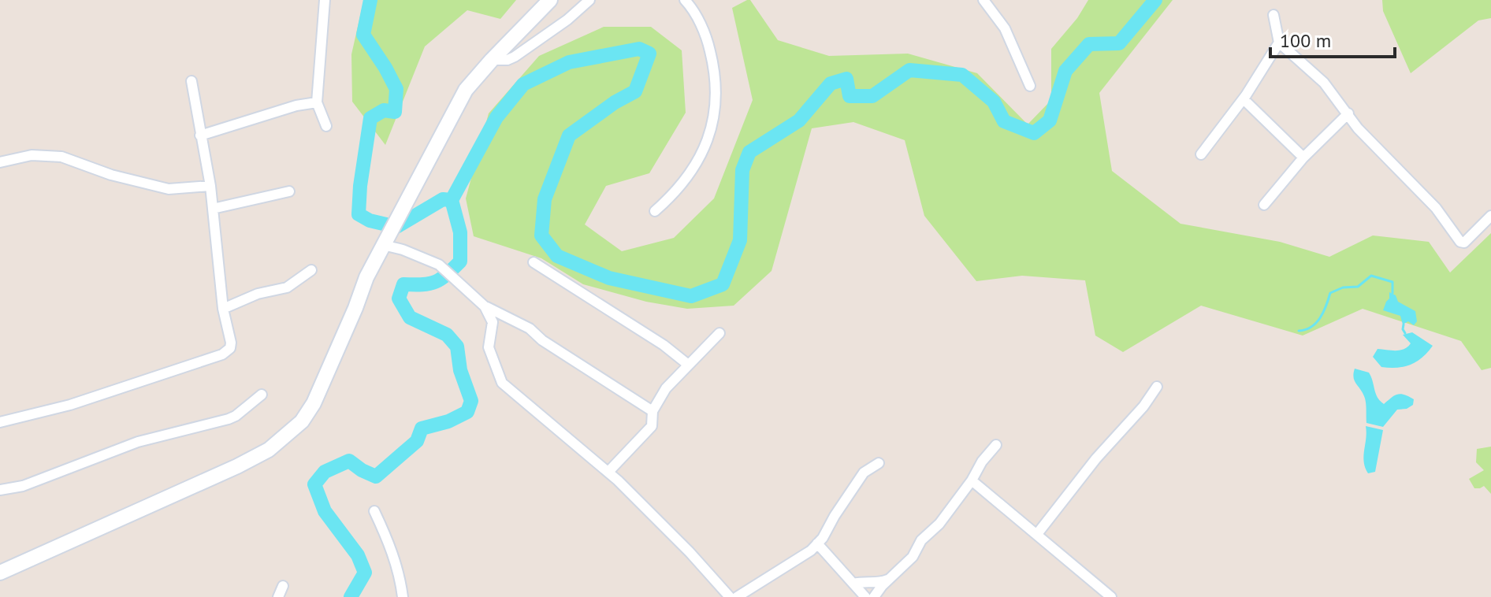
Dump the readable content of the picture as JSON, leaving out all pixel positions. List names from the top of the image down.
{
  "scale_bar": "100 m"
}
